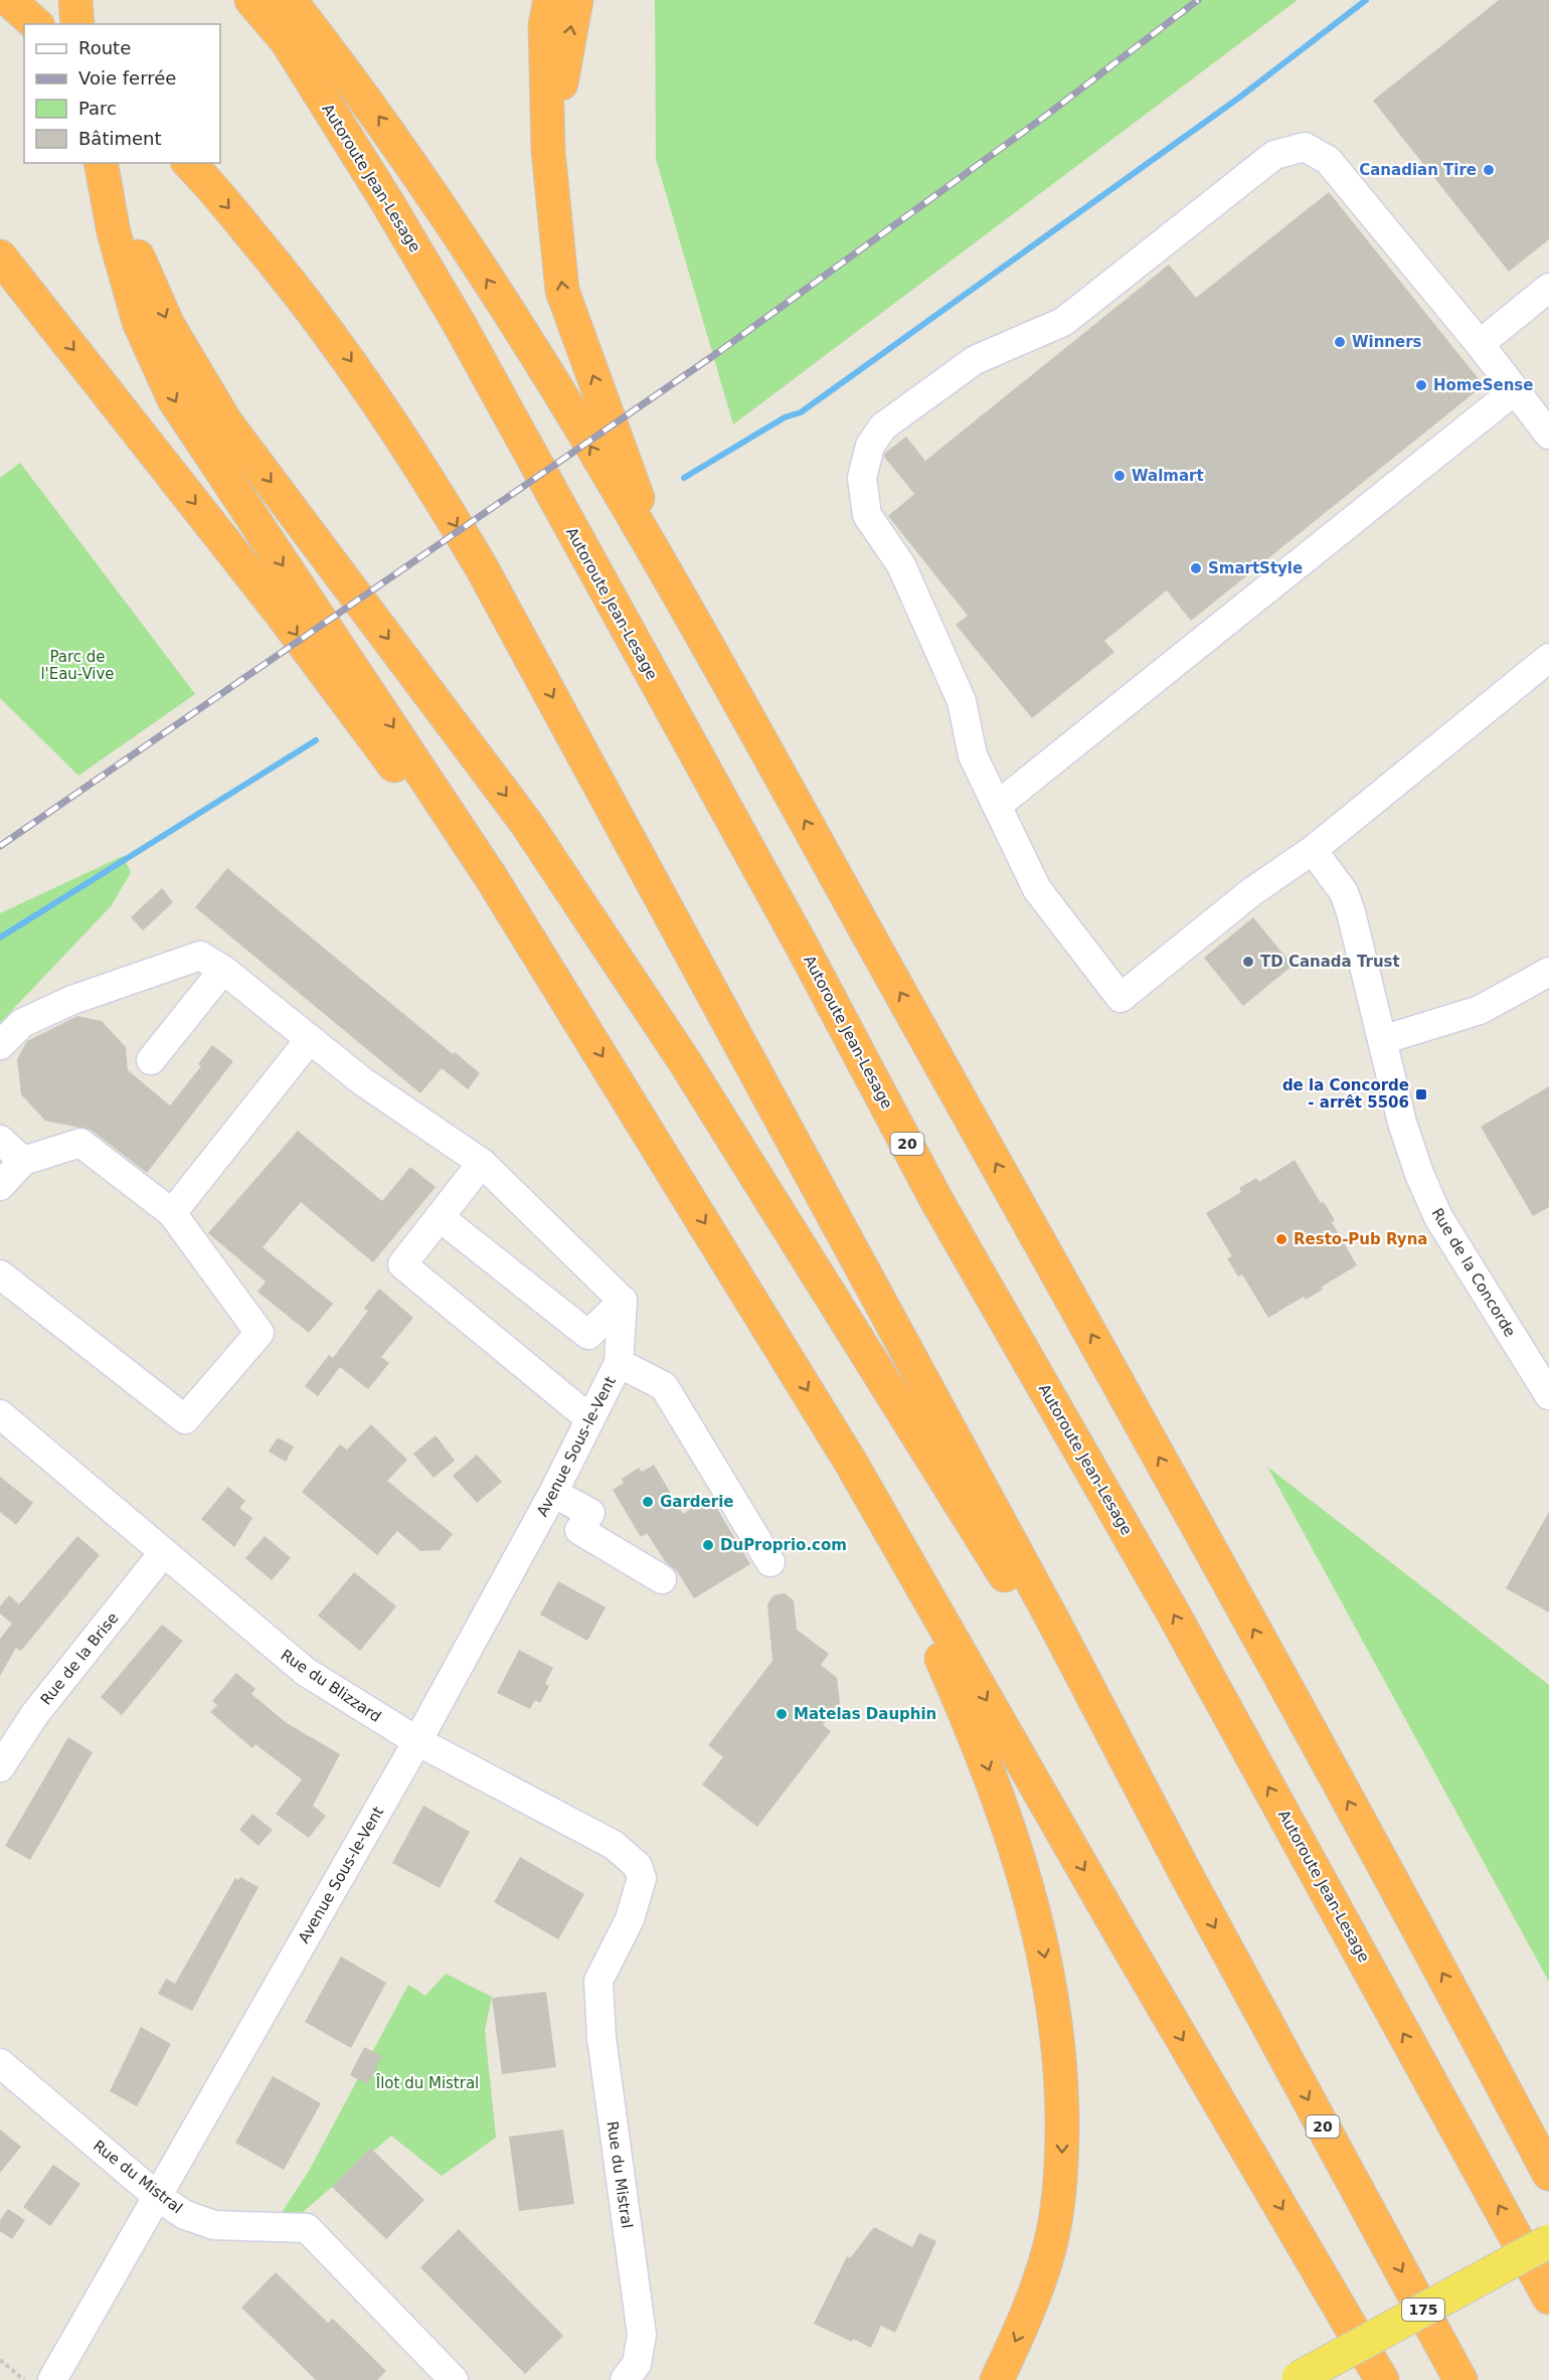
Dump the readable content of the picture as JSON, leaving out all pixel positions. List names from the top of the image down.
{
  "streets": {
    "highway": ["Autoroute Jean-Lesage", "20"],
    "main road": ["175"],
    "street": [
      "Rue de la Concorde",
      "Avenue Sous-le-Vent",
      "Rue de la Brise",
      "Rue du Blizzard",
      "Rue du Mistral"
    ]
  },
  "crossings": [
    ["Avenue Sous-le-Vent", "Rue du Blizzard"],
    ["Avenue Sous-le-Vent", "Rue du Mistral"],
    ["Rue de la Brise", "Rue du Blizzard"],
    ["Rue du Blizzard", "Rue du Mistral"]
  ],
  "parks": ["Parc de l'Eau-Vive", "Îlot du Mistral"],
  "places": {
    "other": [
      "Canadian Tire",
      "Winners",
      "HomeSense",
      "Walmart",
      "SmartStyle",
      "TD Canada Trust",
      "Resto-Pub Ryna",
      "Garderie",
      "DuProprio.com",
      "Matelas Dauphin"
    ],
    "transit": ["de la Concorde - arrêt 5506"]
  },
  "legend": [
    "Route",
    "Voie ferrée",
    "Parc",
    "Bâtiment"
  ]
}
